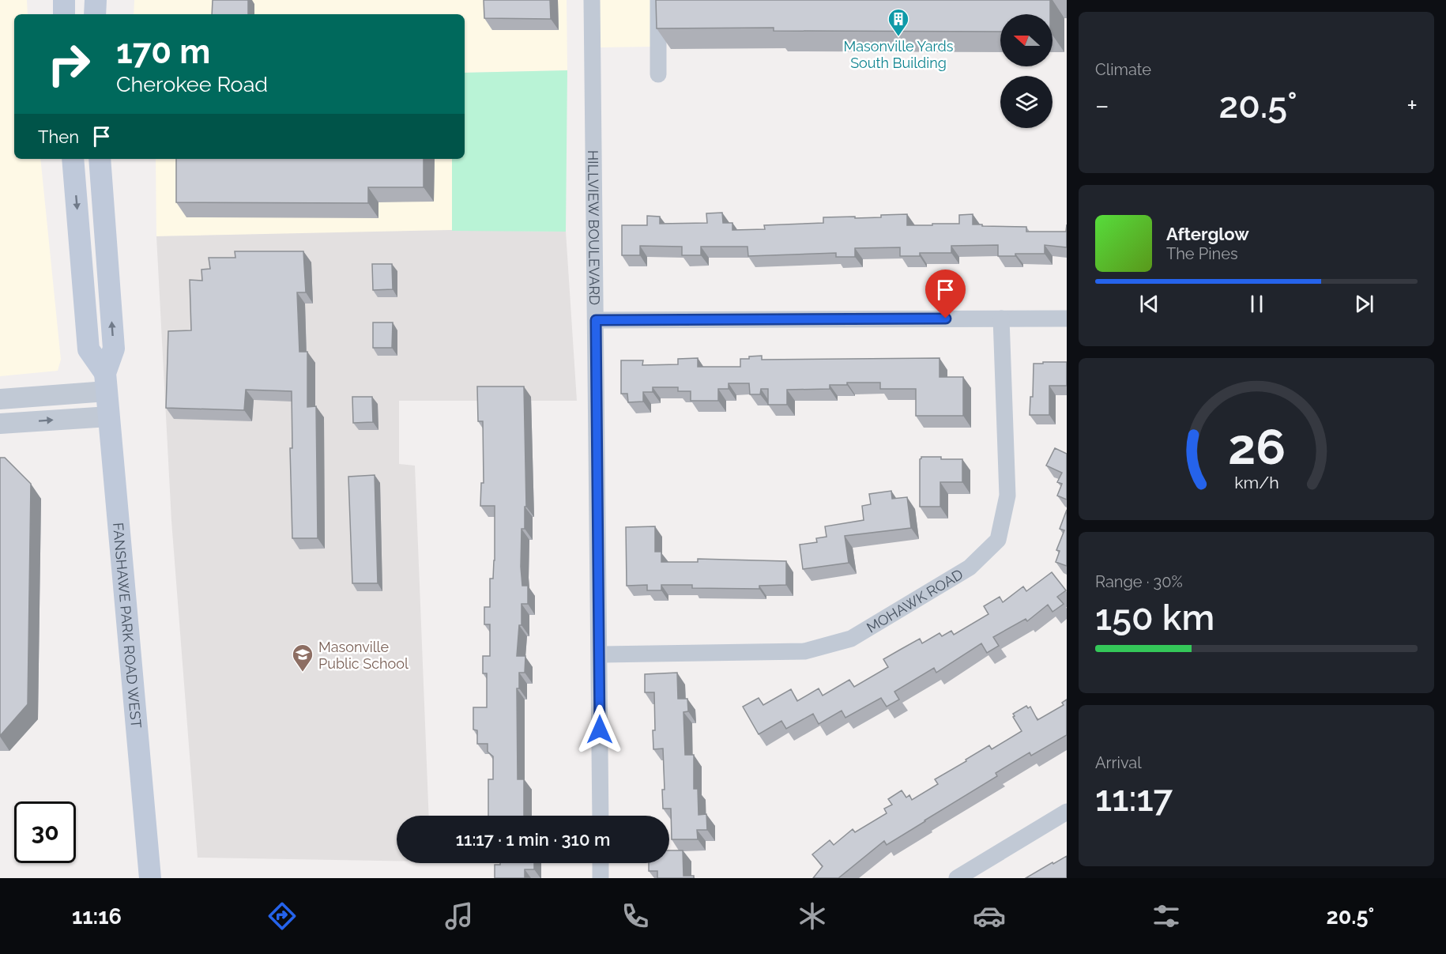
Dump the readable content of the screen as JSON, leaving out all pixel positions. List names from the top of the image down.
{
  "streets": {
    "main road": ["FANSHAWE PARK ROAD WEST"],
    "street": ["HILLVIEW BOULEVARD", "MOHAWK ROAD"]
  },
  "crossings": [
    ["HILLVIEW BOULEVARD", "MOHAWK ROAD"]
  ],
  "places": {
    "building": ["Masonville Yards South Building"],
    "school or university": ["Masonville Public School"]
  },
  "north": "left",
  "page": {
    "tile": [
      "Climate",
      ["Range · 30%", "150 km"],
      ["Arrival", "11:17"]
    ],
    "turn": ["170 m", "Cherokee Road"],
    "heat": ["−", "20.5°", "+"],
    "then": "Then",
    "song": ["Afterglow", "The Pines"],
    "limit": "30",
    "trip": "11:17 · 1 min · 310 m",
    "tabs": ["11:16", "20.5°"],
    "gauge": ["26", "km/h"]
  }
}
